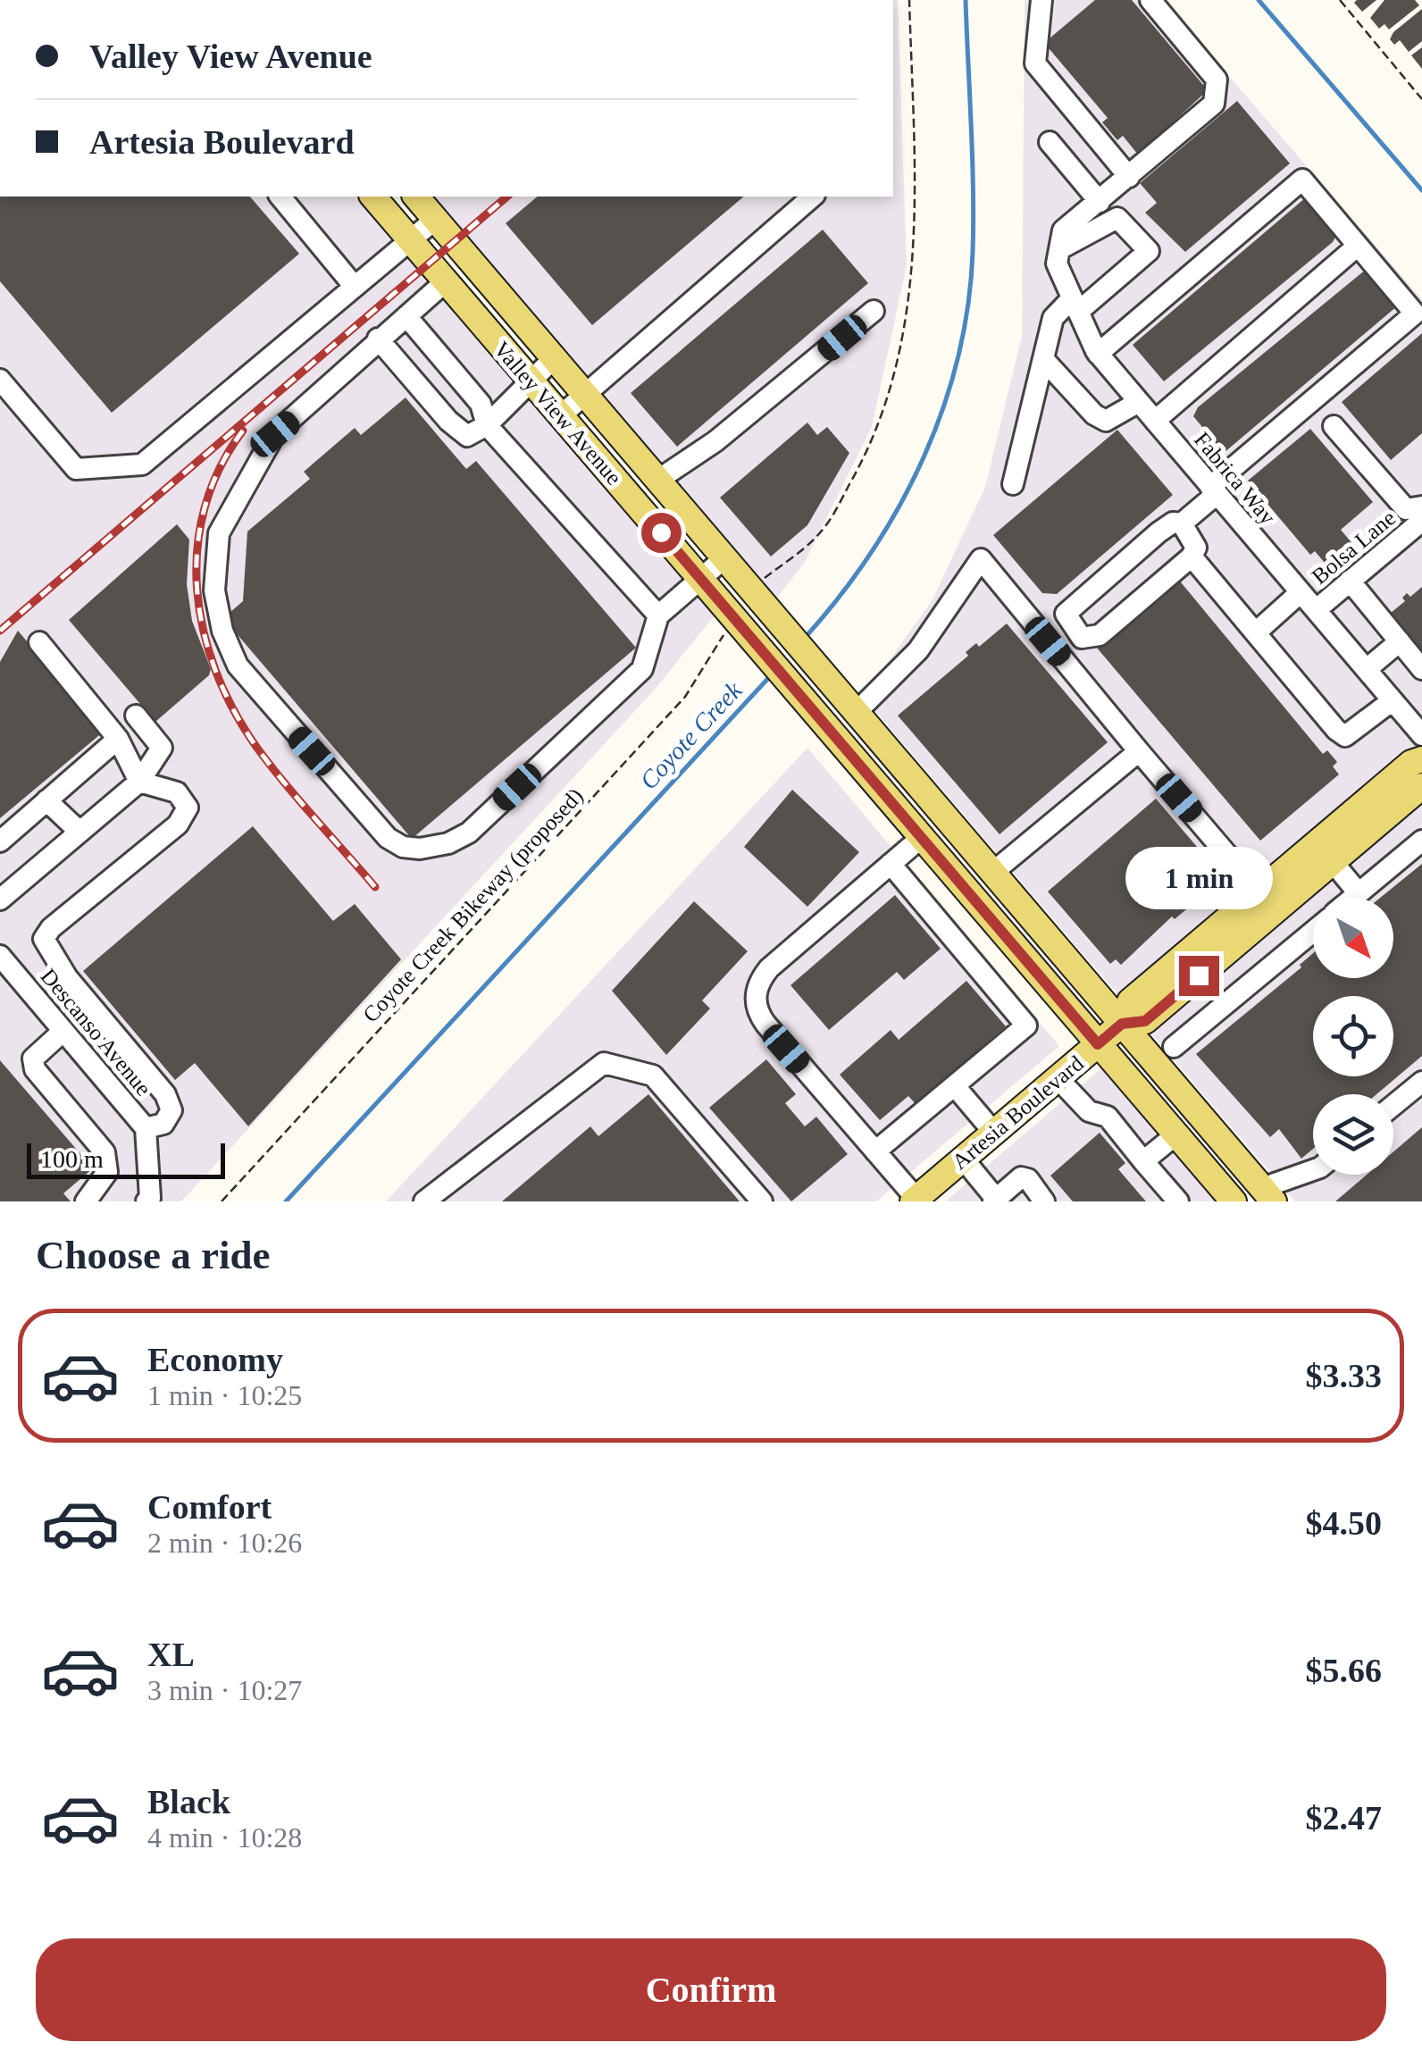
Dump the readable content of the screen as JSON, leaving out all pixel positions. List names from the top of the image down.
{
  "streets": {
    "main road": ["Valley View Avenue", "Artesia Boulevard"],
    "street": ["Fabrica Way", "Bolsa Lane", "Descanso Avenue"],
    "path": ["Coyote Creek Bikeway (proposed)"]
  },
  "crossings": [
    ["Valley View Avenue", "Coyote Creek Bikeway (proposed)"],
    ["Valley View Avenue", "Artesia Boulevard"],
    ["Fabrica Way", "Bolsa Lane"]
  ],
  "water": ["Coyote Creek"],
  "scale_bar": "100 m",
  "north": "bottom right",
  "page": {
    "banner": ["Valley View Avenue", "Artesia Boulevard"],
    "bubble": "1 min",
    "scale": "100 m",
    "heading": "Choose a ride",
    "list": [
      {
        "name": "Economy",
        "note": "1 min · 10:25",
        "value": "$3.33"
      },
      {
        "name": "Comfort",
        "note": "2 min · 10:26",
        "value": "$4.50"
      },
      {
        "name": "XL",
        "note": "3 min · 10:27",
        "value": "$5.66"
      },
      {
        "name": "Black",
        "note": "4 min · 10:28",
        "value": "$2.47"
      }
    ],
    "buttons": "Confirm"
  }
}
